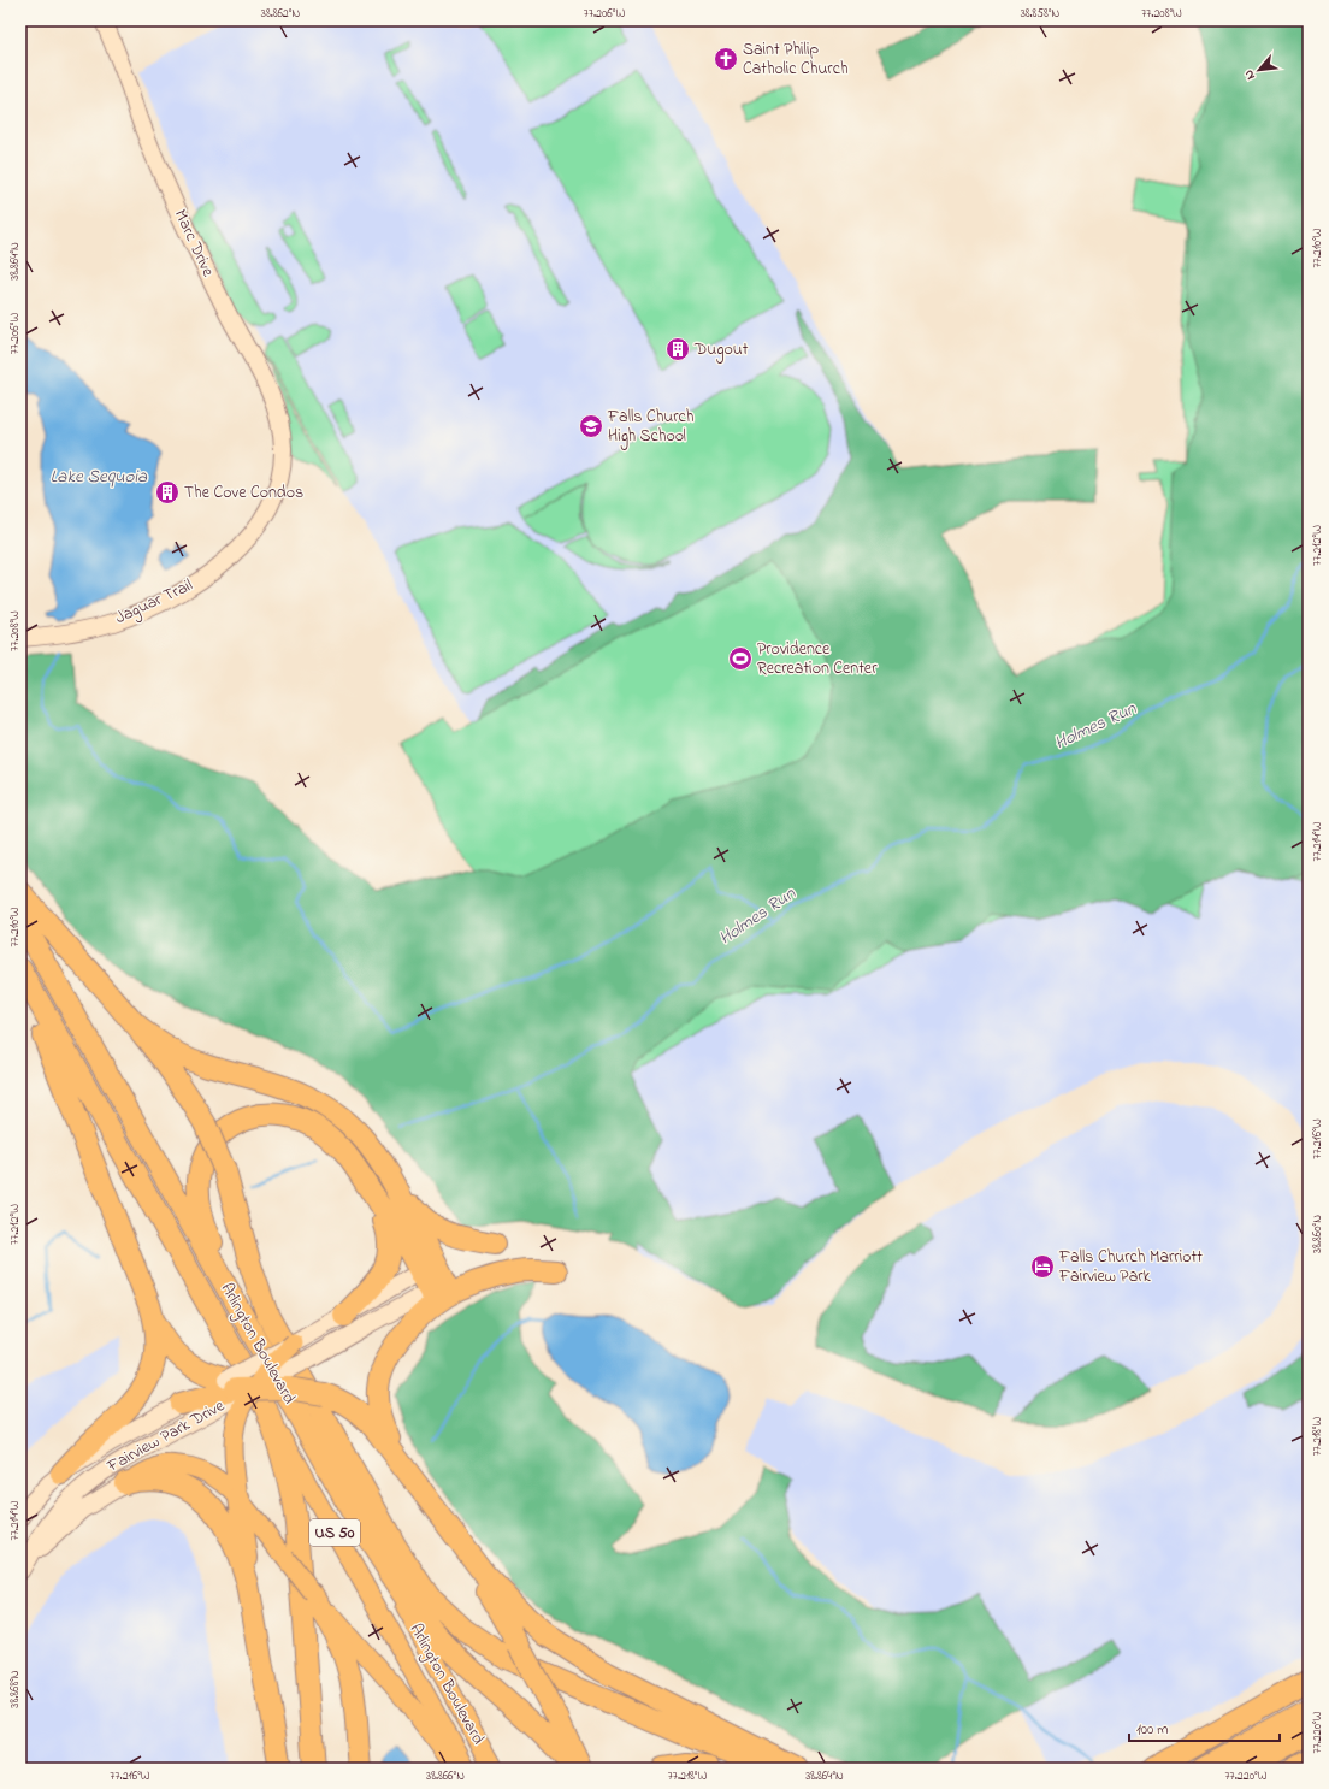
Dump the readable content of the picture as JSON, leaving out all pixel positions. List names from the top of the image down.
{
  "streets": {
    "highway": ["Arlington Boulevard", "US 50"],
    "main road": ["Marc Drive", "Jaguar Trail", "Fairview Park Drive"]
  },
  "crossings": [
    ["Marc Drive", "Jaguar Trail"]
  ],
  "water": ["Lake Sequoia", "Holmes Run"],
  "places": {
    "church": ["Saint Philip Catholic Church"],
    "building": ["Dugout", "The Cove Condos"],
    "school or university": ["Falls Church High School"],
    "sports": ["Providence Recreation Center"],
    "hotel": ["Falls Church Marriott Fairview Park"]
  },
  "scale_bar": "100 m",
  "north": "bottom left",
  "coordinates": [
    "38.862°N",
    "77.206°W",
    "38.858°N",
    "77.208°W",
    "77.210°W",
    "38.864°N",
    "77.212°W",
    "77.214°W",
    "77.216°W",
    "38.860°N",
    "77.218°W",
    "38.868°N",
    "77.220°W",
    "38.866°N"
  ]
}
